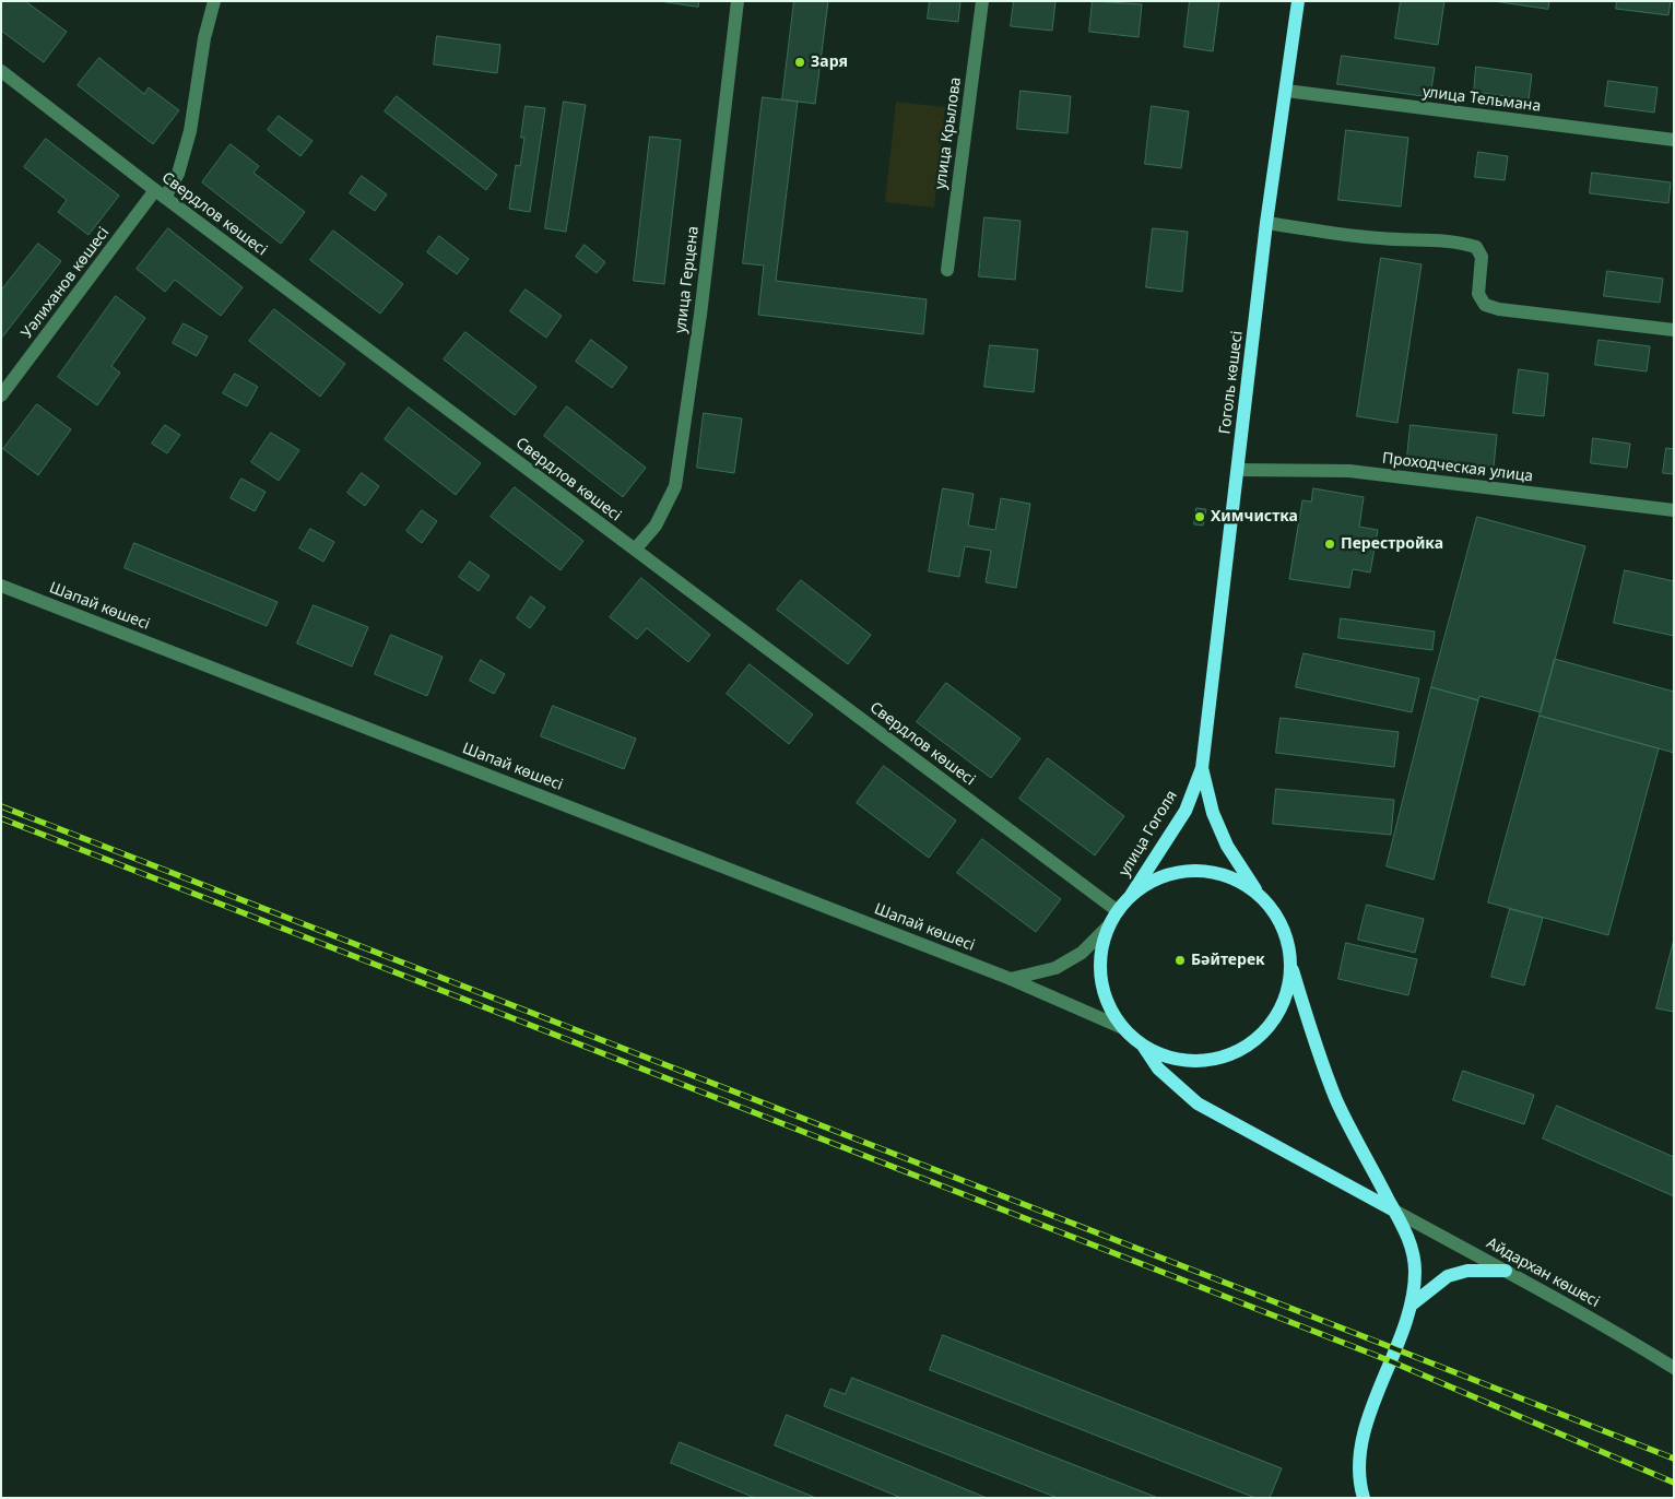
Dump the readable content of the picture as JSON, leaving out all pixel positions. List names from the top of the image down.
{
  "streets": {
    "main road": ["Гоголь көшесі", "улица Гоголя"],
    "street": [
      "улица Тельмана",
      "улица Крылова",
      "Свердлов көшесі",
      "улица Герцена",
      "Уәлиханов көшесі",
      "Проходческая улица",
      "Шапай көшесі",
      "Айдархан көшесі"
    ]
  },
  "crossings": [
    ["улица Тельмана", "Гоголь көшесі"],
    ["Свердлов көшесі", "улица Герцена"],
    ["Свердлов көшесі", "Уәлиханов көшесі"],
    ["Свердлов көшесі", "Шапай көшесі"],
    ["Свердлов көшесі", "улица Гоголя"],
    ["Гоголь көшесі", "Проходческая улица"],
    ["Гоголь көшесі", "улица Гоголя"],
    ["Шапай көшесі", "улица Гоголя"]
  ],
  "places": [
    "Заря",
    "Химчистка",
    "Перестройка",
    "Бәйтерек"
  ]
}
